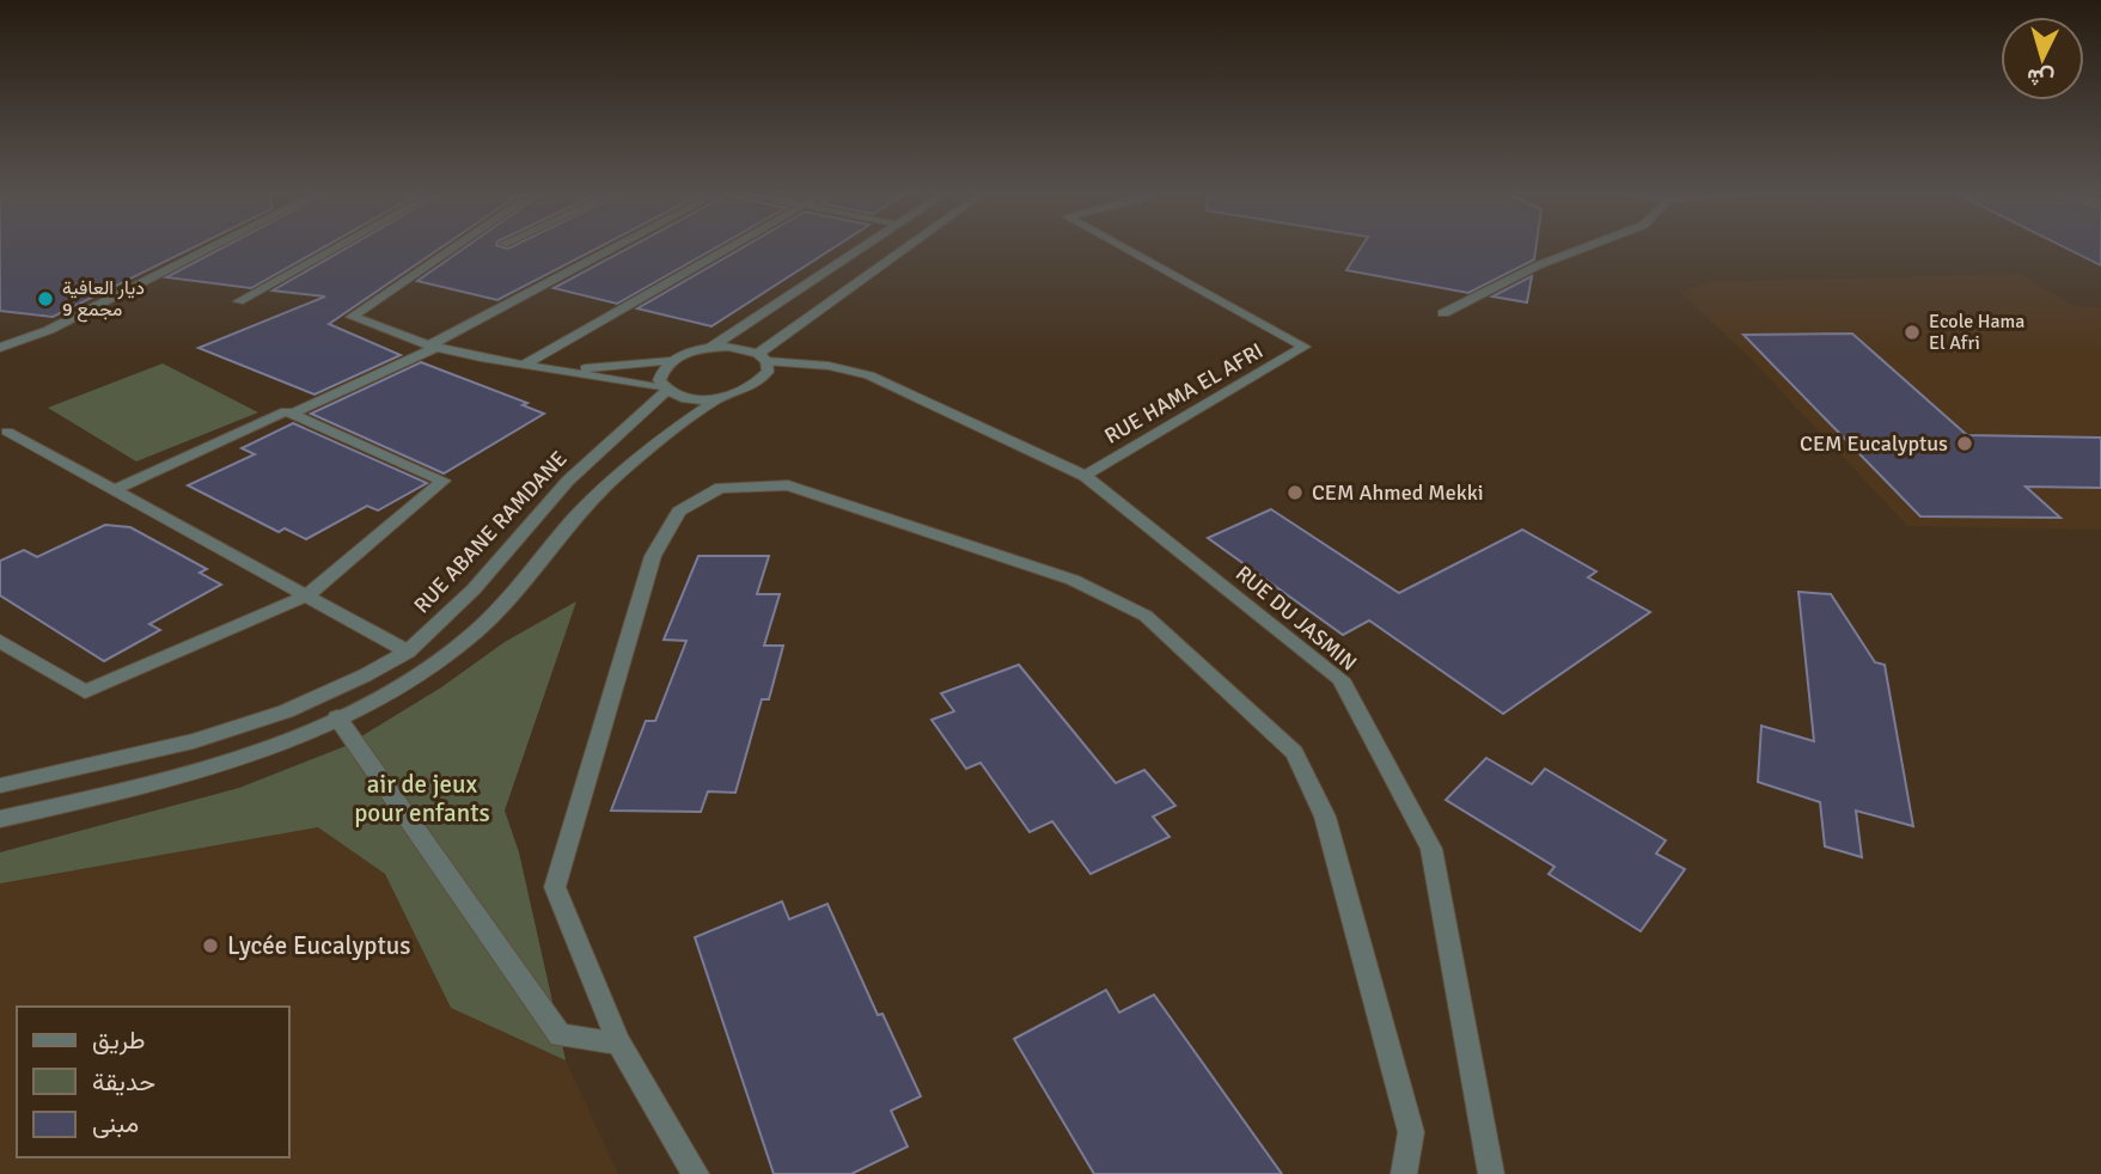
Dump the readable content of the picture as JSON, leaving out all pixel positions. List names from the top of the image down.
{
  "streets": {
    "street": ["RUE HAMA EL AFRI", "RUE ABANE RAMDANE", "RUE DU JASMIN"]
  },
  "crossings": [
    ["RUE HAMA EL AFRI", "RUE DU JASMIN"]
  ],
  "parks": ["air de jeux pour enfants"],
  "places": [
    "ديار العافية مجمع 9",
    "Ecole Hama El Afri",
    "CEM Eucalyptus",
    "CEM Ahmed Mekki",
    "Lycée Eucalyptus"
  ],
  "legend": ["طريق", "حديقة", "مبنى"],
  "north": "bottom"
}
